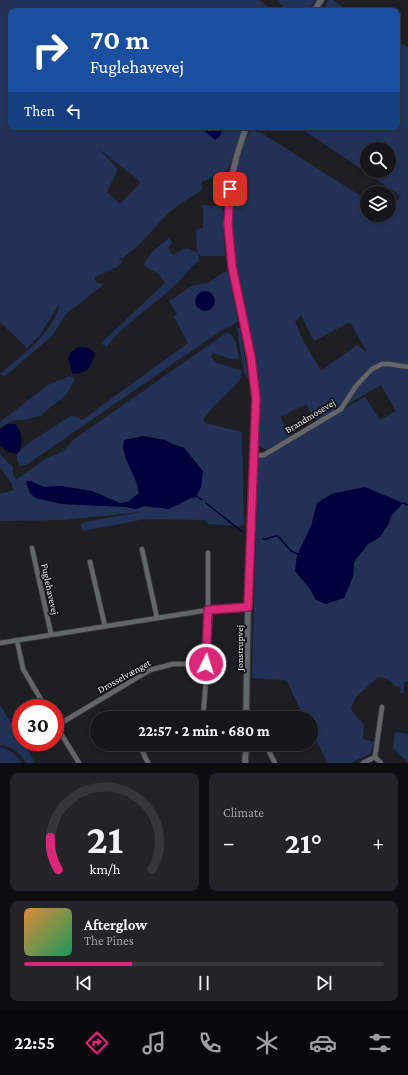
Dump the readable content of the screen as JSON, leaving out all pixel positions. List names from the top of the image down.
{
  "streets": {
    "street": [
      "Brandmosevej",
      "Fuglehavevej",
      "Jonstrupvej",
      "Drosselvænget"
    ]
  },
  "crossings": [
    ["Brandmosevej", "Jonstrupvej"]
  ],
  "page": {
    "turn": ["70 m", "Fuglehavevej"],
    "then": "Then",
    "limit": "30",
    "trip": "22:57 · 2 min · 680 m",
    "tile": "Climate",
    "heat": ["−", "21°", "+"],
    "song": ["Afterglow", "The Pines"],
    "tabs": "22:55",
    "gauge": ["21", "km/h"]
  }
}
